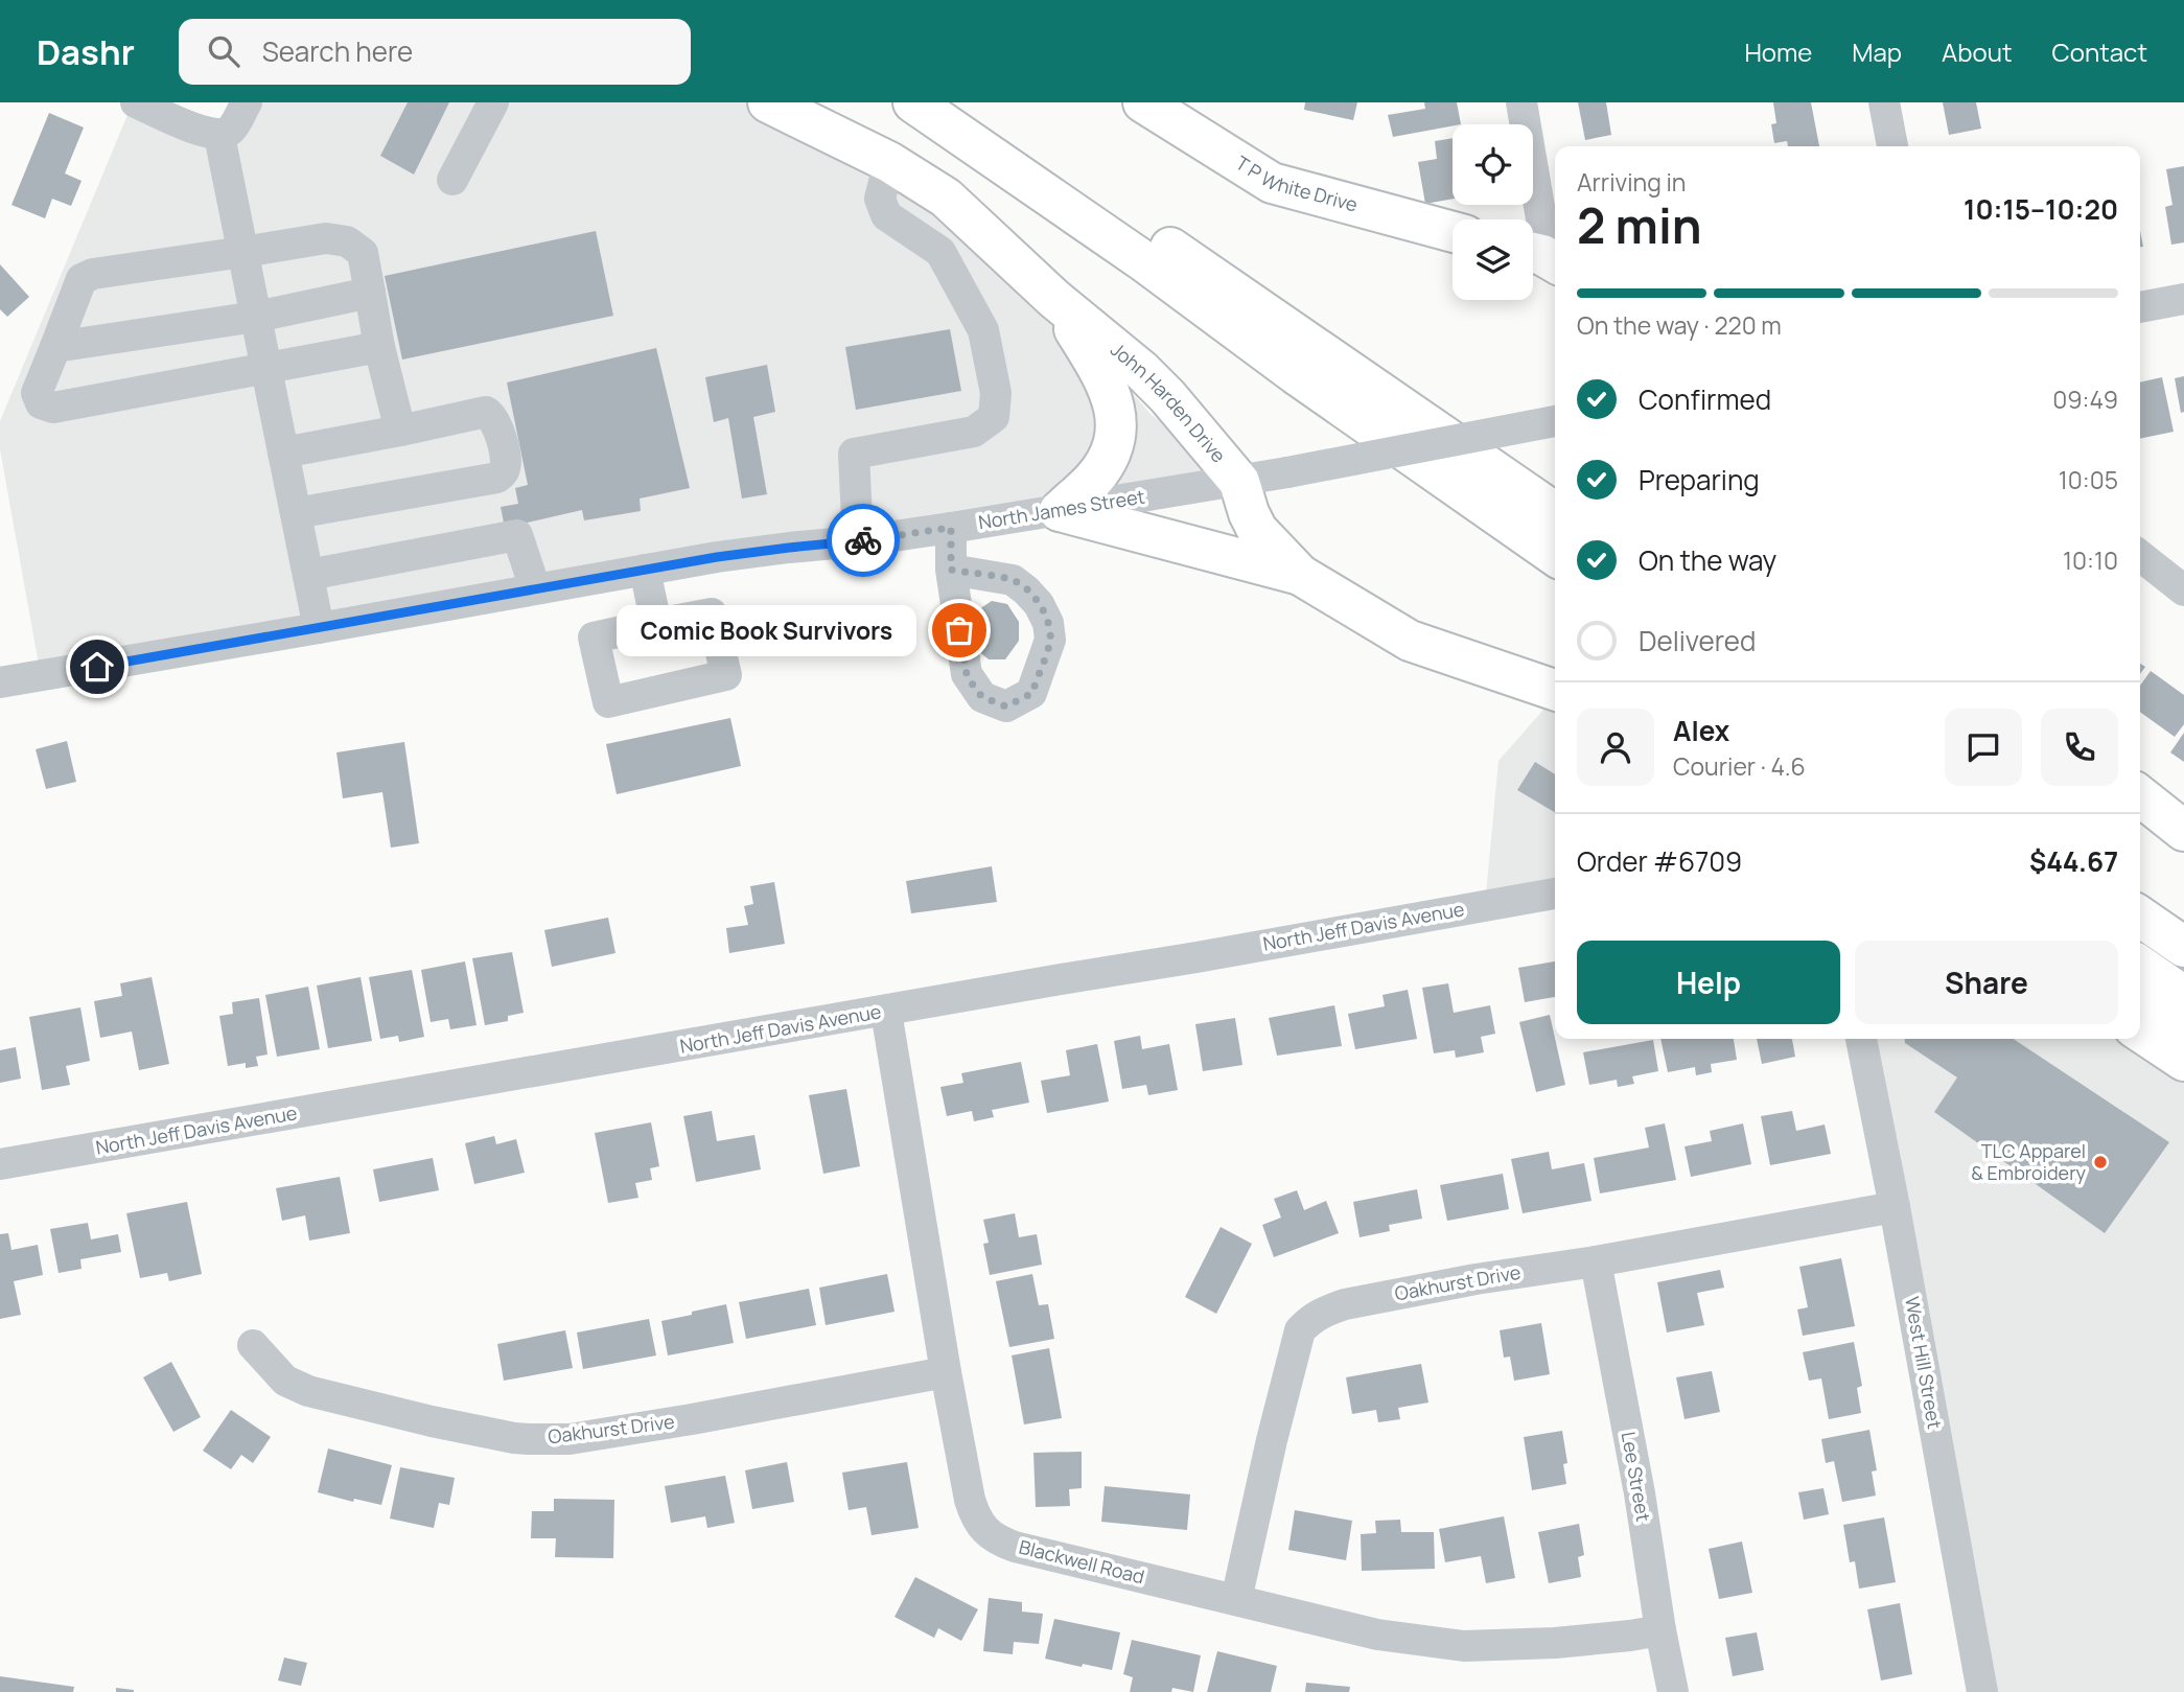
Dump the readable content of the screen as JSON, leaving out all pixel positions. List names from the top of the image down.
{
  "streets": {
    "main road": ["T P White Drive", "John Harden Drive"],
    "street": [
      "North James Street",
      "North Jeff Davis Avenue",
      "Oakhurst Drive",
      "West Hill Street",
      "Lee Street",
      "Blackwell Road"
    ]
  },
  "crossings": [
    ["John Harden Drive", "North James Street"],
    ["North Jeff Davis Avenue", "Blackwell Road"],
    ["Oakhurst Drive", "West Hill Street"],
    ["Oakhurst Drive", "Lee Street"],
    ["Oakhurst Drive", "Blackwell Road"],
    ["Lee Street", "Blackwell Road"]
  ],
  "places": ["Comic Book Survivors", "TLC Apparel & Embroidery"],
  "page": {
    "header": "Dashr",
    "search": "Search here",
    "nav": [
      "Home",
      "Map",
      "About",
      "Contact"
    ],
    "heading": ["2 min", "Arriving in", "10:15–10:20"],
    "panel": [
      "Alex",
      "Courier · 4.6",
      "Order #6709",
      "$44.67"
    ],
    "bar": "On the way · 220 m",
    "list": [
      ["Confirmed", "09:49"],
      ["Preparing", "10:05"],
      ["On the way", "10:10"],
      "Delivered"
    ],
    "bubble": "Comic Book Survivors",
    "buttons": ["Help", "Share"]
  }
}
